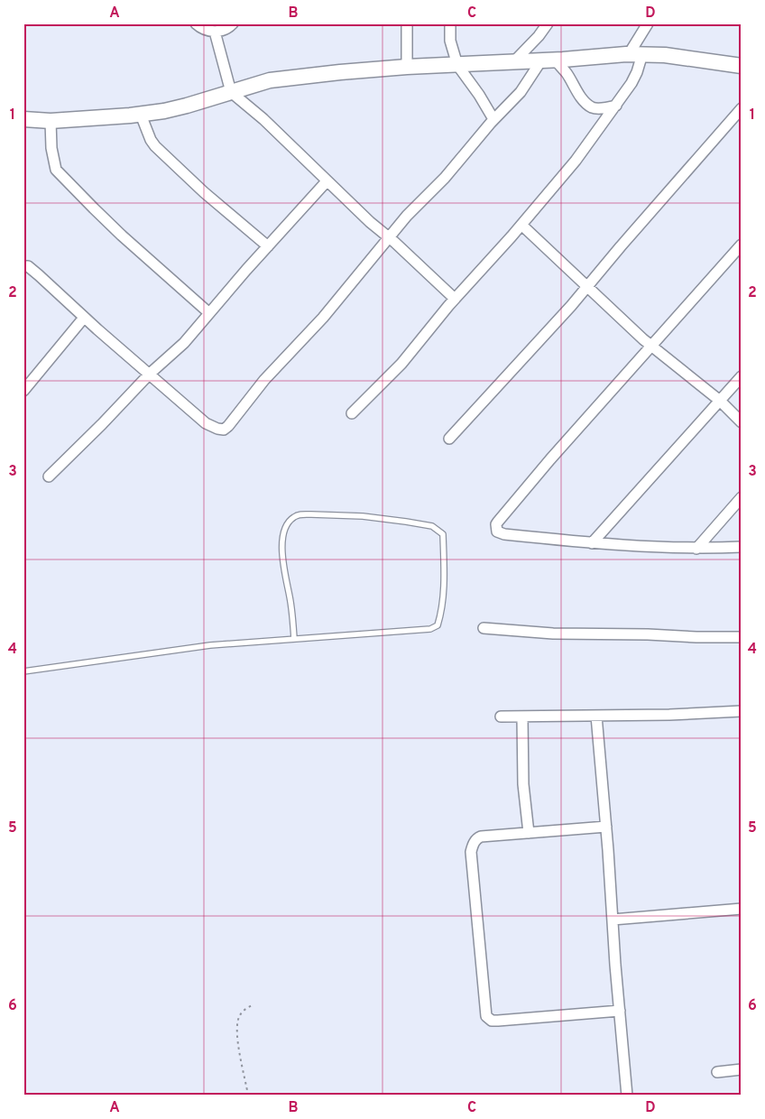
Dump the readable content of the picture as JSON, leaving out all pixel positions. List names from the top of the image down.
{
  "grid": {
    "columns": [
      "A",
      "B",
      "C",
      "D"
    ],
    "rows": [
      "1",
      "2",
      "3",
      "4",
      "5",
      "6"
    ]
  }
}
